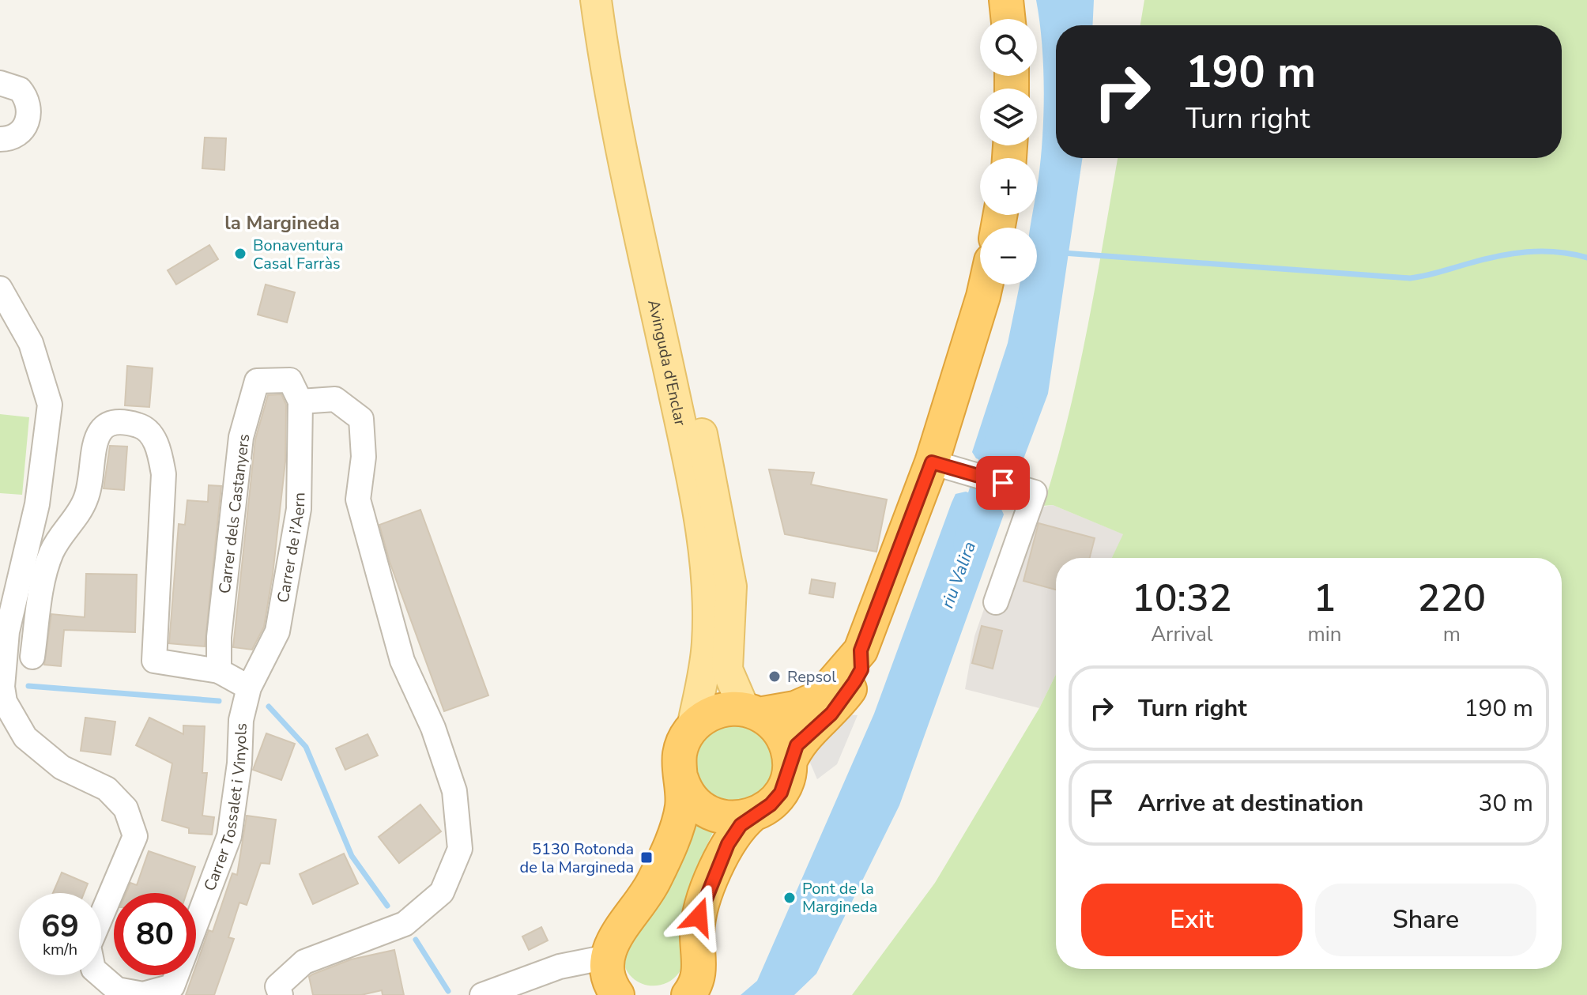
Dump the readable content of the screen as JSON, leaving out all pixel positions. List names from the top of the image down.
{
  "streets": {
    "main road": ["Avinguda d'Enclar"],
    "street": ["Carrer dels Castanyers", "Carrer de i'Aern", "Carrer Tossalet i Vinyols"]
  },
  "crossings": [
    ["Carrer dels Castanyers", "Carrer de i'Aern"],
    ["Carrer de i'Aern", "Carrer Tossalet i Vinyols"]
  ],
  "districts": ["la Margineda"],
  "water": ["riu Valira"],
  "places": {
    "other": ["Bonaventura Casal Farràs", "Repsol", "Pont de la Margineda"],
    "transit": ["5130 Rotonda de la Margineda"]
  },
  "page": {
    "map_buttons": ["+", "−"],
    "turn": ["190 m", "Turn right"],
    "eta": [
      "10:32",
      "Arrival",
      "1",
      "min",
      "220",
      "m"
    ],
    "list": [
      {
        "name": "Turn right",
        "value": "190 m"
      },
      {
        "name": "Arrive at destination",
        "value": "30 m"
      }
    ],
    "buttons": ["Exit", "Share"],
    "speed": "69 km/h",
    "limit": "80"
  }
}
